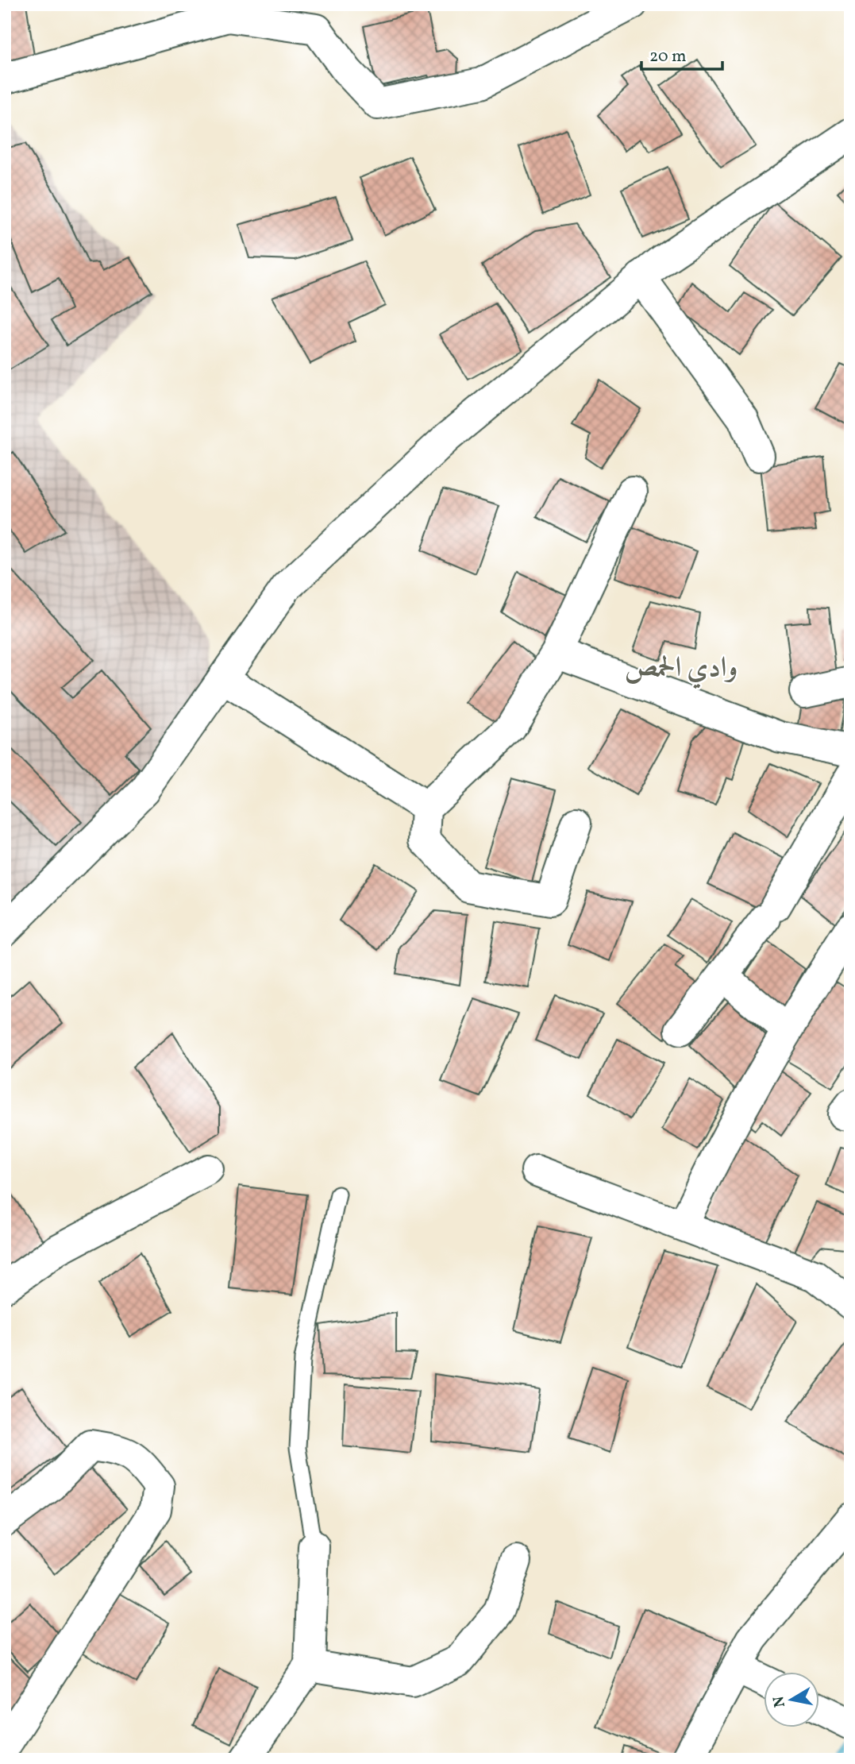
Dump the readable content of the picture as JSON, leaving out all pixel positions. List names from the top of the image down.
{
  "districts": ["وادي الحمص"],
  "scale_bar": "20 m",
  "north": "left"
}
